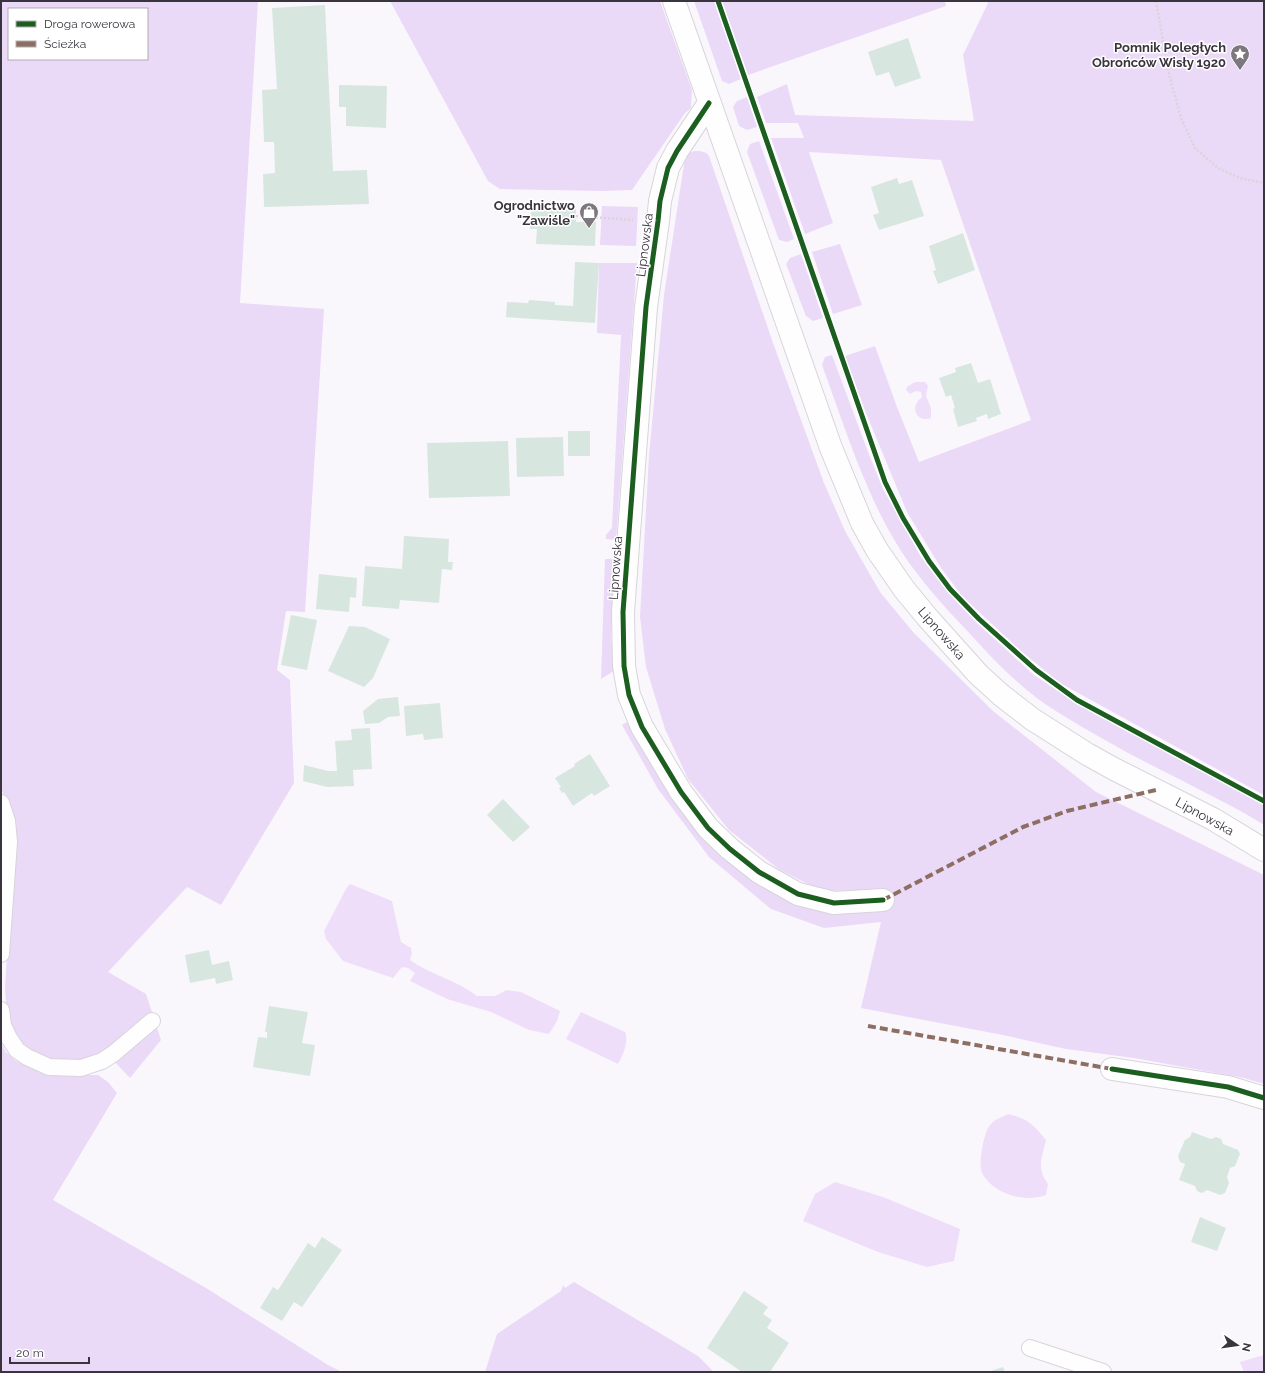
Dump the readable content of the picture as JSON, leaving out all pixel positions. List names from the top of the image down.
{
  "streets": {
    "street": ["Lipnowska"]
  },
  "places": {
    "place": ["Pomnik Poległych Obrońców Wisły 1920"],
    "shop": ["Ogrodnictwo \"Zawiśle\""]
  },
  "legend": ["Droga rowerowa", "Ścieżka"],
  "scale_bar": "20 m",
  "north": "right"
}
